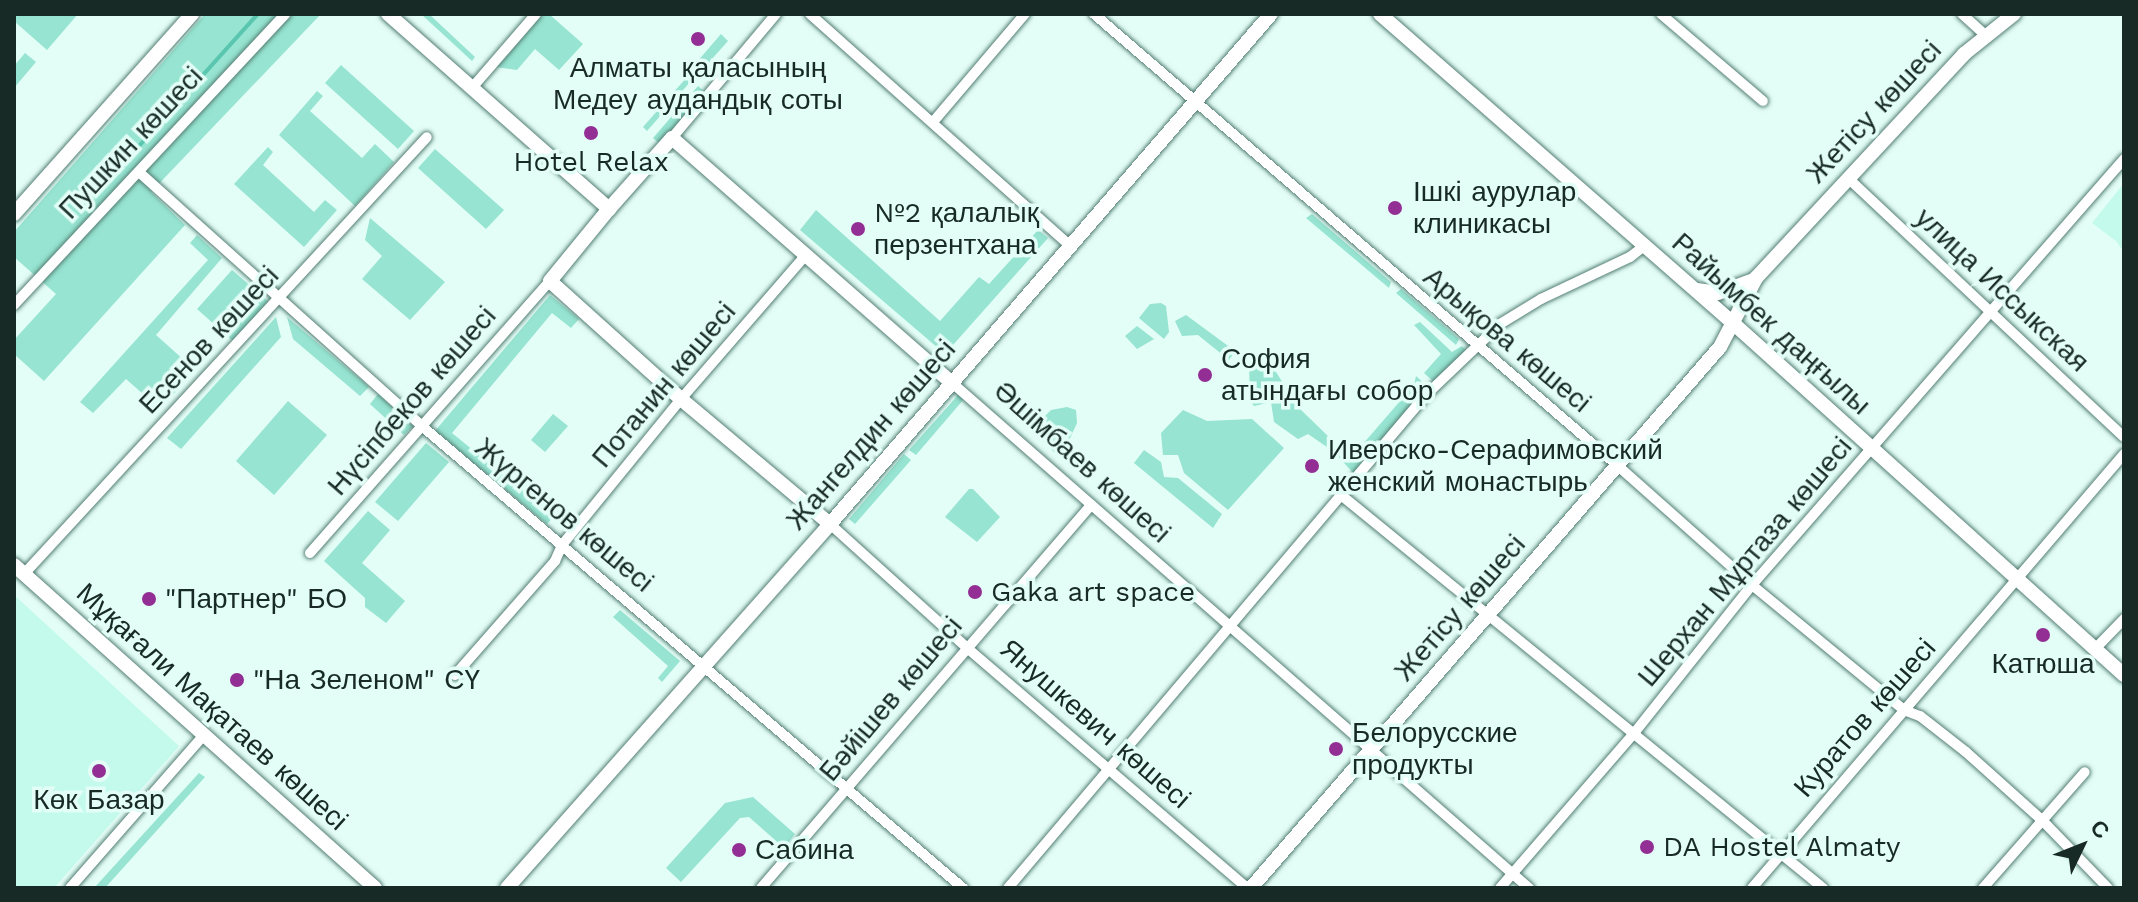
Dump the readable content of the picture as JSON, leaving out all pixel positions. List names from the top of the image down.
{
  "streets": {
    "main road": [
      "Жетісу көшесі",
      "Пушкин көшесі",
      "Райымбек даңғылы",
      "Жангелдин көшесі",
      "Әшімбаев көшесі",
      "Мұқағали Мақатаев көшесі",
      "Янушкевич көшесі"
    ],
    "street": [
      "улица Иссыкская",
      "Есенов көшесі",
      "Арықова көшесі",
      "Потанин көшесі",
      "Нүсіпбеков көшесі",
      "Жүргенов көшесі",
      "Шерхан Мұртаза көшесі",
      "Бәйішев көшесі",
      "Куратов көшесі"
    ]
  },
  "crossings": [
    ["Жетісу көшесі", "улица Иссыкская"],
    ["Жетісу көшесі", "Райымбек даңғылы"],
    ["Жетісу көшесі", "Арықова көшесі"],
    ["Жетісу көшесі", "Әшімбаев көшесі"],
    ["Жетісу көшесі", "Янушкевич көшесі"],
    ["Пушкин көшесі", "Жүргенов көшесі"],
    ["улица Иссыкская", "Шерхан Мұртаза көшесі"],
    ["Райымбек даңғылы", "Шерхан Мұртаза көшесі"],
    ["Райымбек даңғылы", "Куратов көшесі"],
    ["Есенов көшесі", "Жүргенов көшесі"],
    ["Есенов көшесі", "Мұқағали Мақатаев көшесі"],
    ["Арықова көшесі", "Жангелдин көшесі"],
    ["Арықова көшесі", "Шерхан Мұртаза көшесі"],
    ["Арықова көшесі", "Куратов көшесі"],
    ["Потанин көшесі", "Әшімбаев көшесі"],
    ["Потанин көшесі", "Жүргенов көшесі"],
    ["Потанин көшесі", "Янушкевич көшесі"],
    ["Нүсіпбеков көшесі", "Жүргенов көшесі"],
    ["Нүсіпбеков көшесі", "Янушкевич көшесі"],
    ["Жангелдин көшесі", "Әшімбаев көшесі"],
    ["Жангелдин көшесі", "Жүргенов көшесі"],
    ["Жангелдин көшесі", "Янушкевич көшесі"],
    ["Әшімбаев көшесі", "Шерхан Мұртаза көшесі"],
    ["Әшімбаев көшесі", "Бәйішев көшесі"],
    ["Жүргенов көшесі", "Бәйішев көшесі"],
    ["Бәйішев көшесі", "Янушкевич көшесі"]
  ],
  "places": [
    "Алматы қаласының Медеу аудандық соты",
    "Hotel Relax",
    "Ішкі аурулар клиникасы",
    "№2 қалалық перзентхана",
    "София атындағы собор",
    "Иверско-Серафимовский женский монастырь",
    "Gaka art space",
    "\"Партнер\" БО",
    "Катюша",
    "\"На Зеленом\" СҮ",
    "Белорусские продукты",
    "Көк Базар",
    "DA Hostel Almaty",
    "Сабина"
  ],
  "north": "top right"
}
